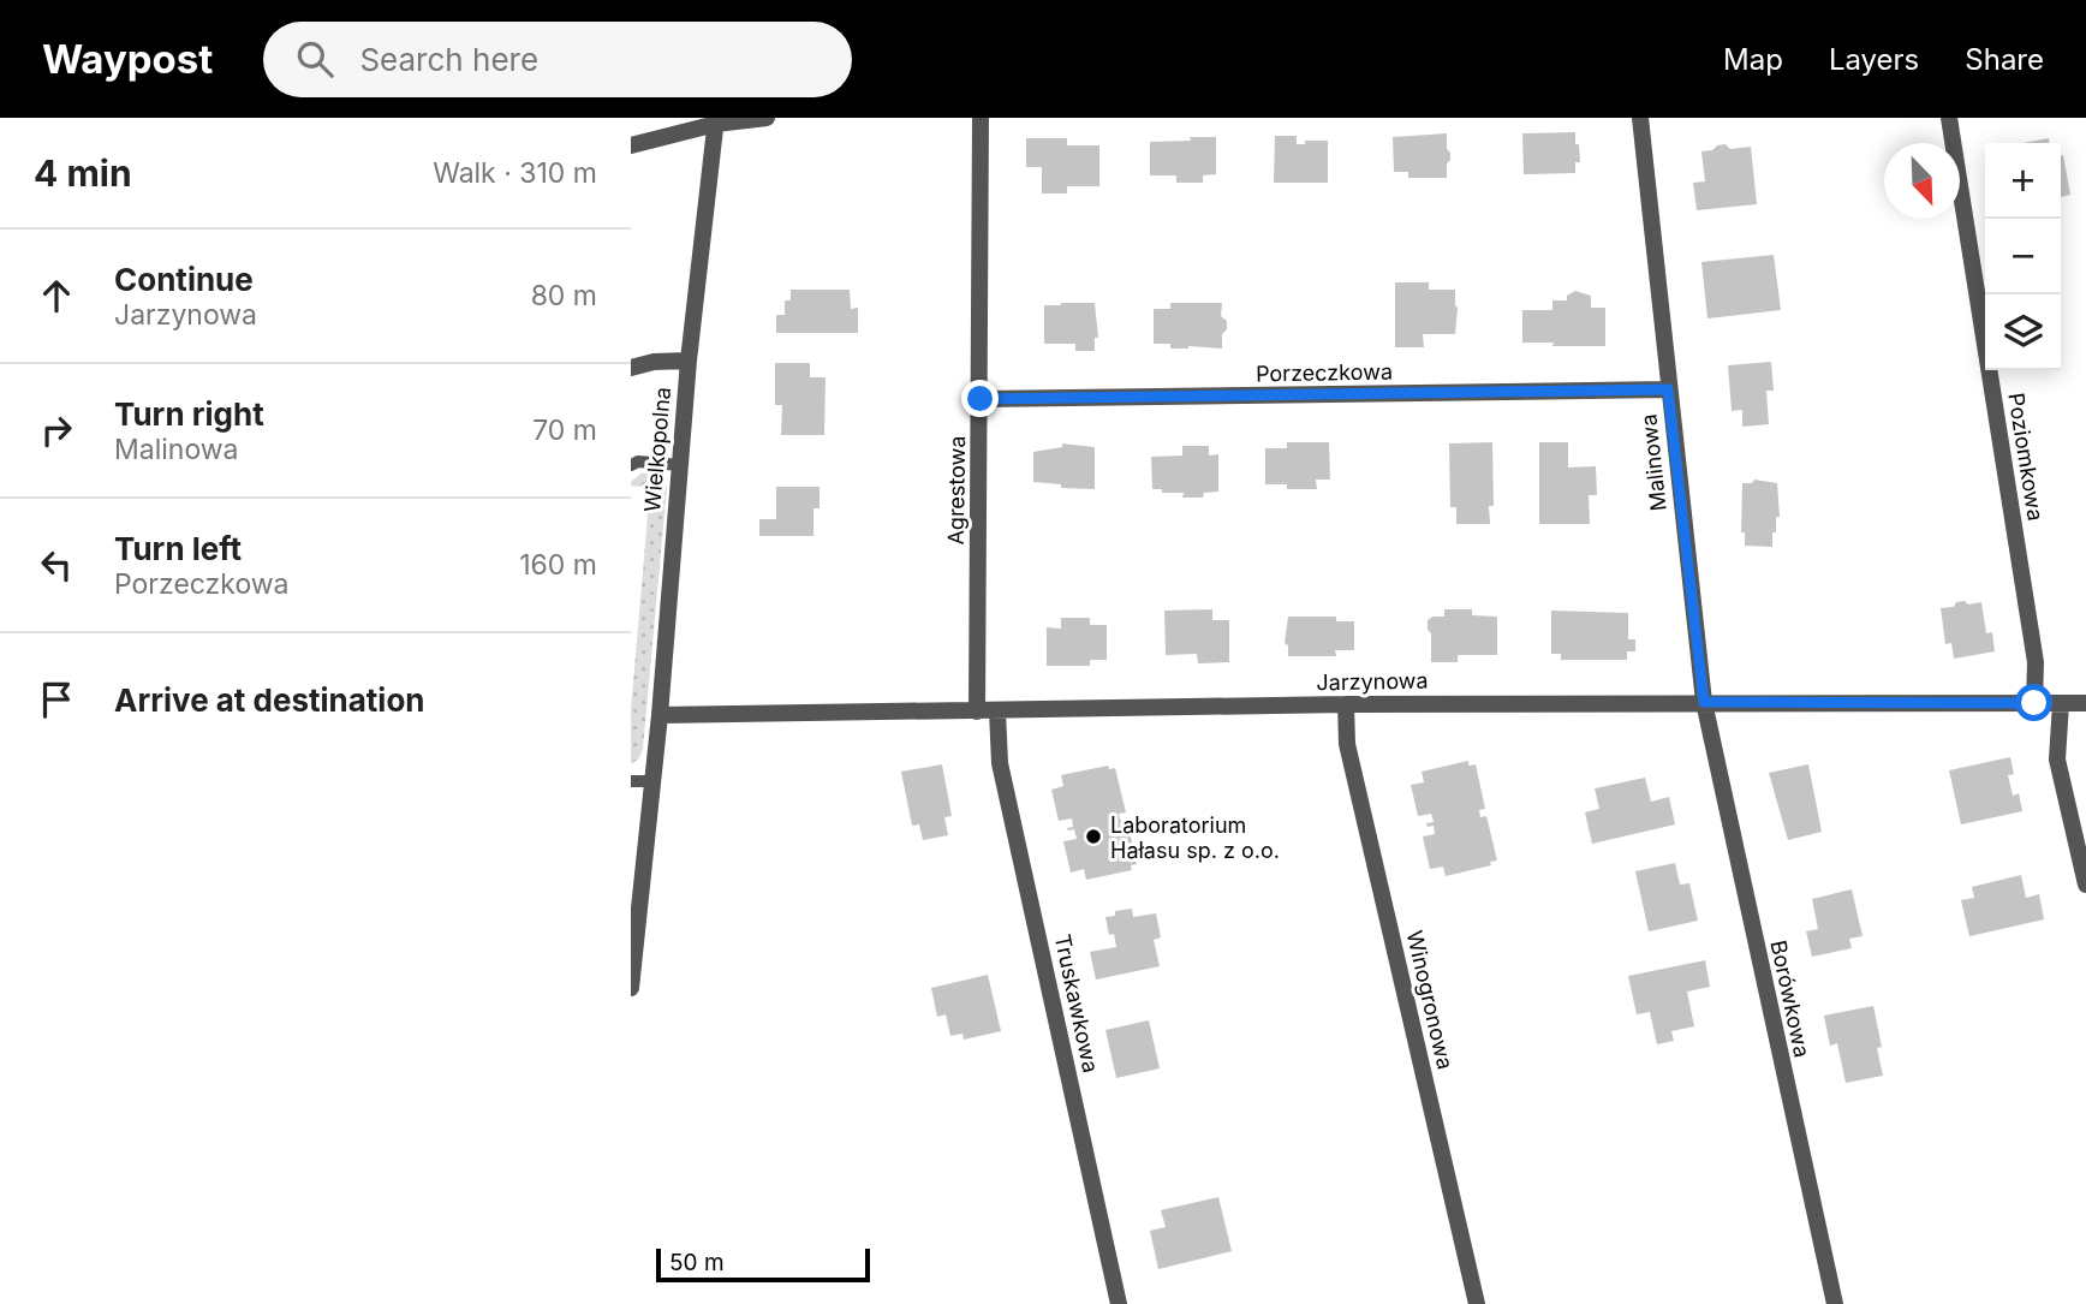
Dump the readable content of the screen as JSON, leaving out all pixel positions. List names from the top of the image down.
{
  "streets": {
    "street": [
      "Porzeczkowa",
      "Wielkopolna",
      "Poziomkowa",
      "Malinowa",
      "Agrestowa",
      "Jarzynowa",
      "Borówkowa",
      "Winogronowa",
      "Truskawkowa"
    ]
  },
  "crossings": [
    ["Porzeczkowa", "Malinowa"],
    ["Porzeczkowa", "Agrestowa"],
    ["Wielkopolna", "Jarzynowa"],
    ["Poziomkowa", "Jarzynowa"],
    ["Malinowa", "Jarzynowa"],
    ["Malinowa", "Borówkowa"],
    ["Agrestowa", "Jarzynowa"],
    ["Jarzynowa", "Borówkowa"],
    ["Jarzynowa", "Winogronowa"],
    ["Jarzynowa", "Truskawkowa"]
  ],
  "places": ["Laboratorium Hałasu sp. z o.o."],
  "scale_bar": "50 m",
  "north": "bottom right",
  "page": {
    "header": "Waypost",
    "search": "Search here",
    "nav": ["Map", "Layers", "Share"],
    "heading": ["4 min", "Walk · 310 m"],
    "map_buttons": ["+", "−"],
    "list": [
      ["Continue", "Jarzynowa", "80 m"],
      ["Turn right", "Malinowa", "70 m"],
      ["Turn left", "Porzeczkowa", "160 m"],
      "Arrive at destination"
    ],
    "scale": "50 m"
  }
}
